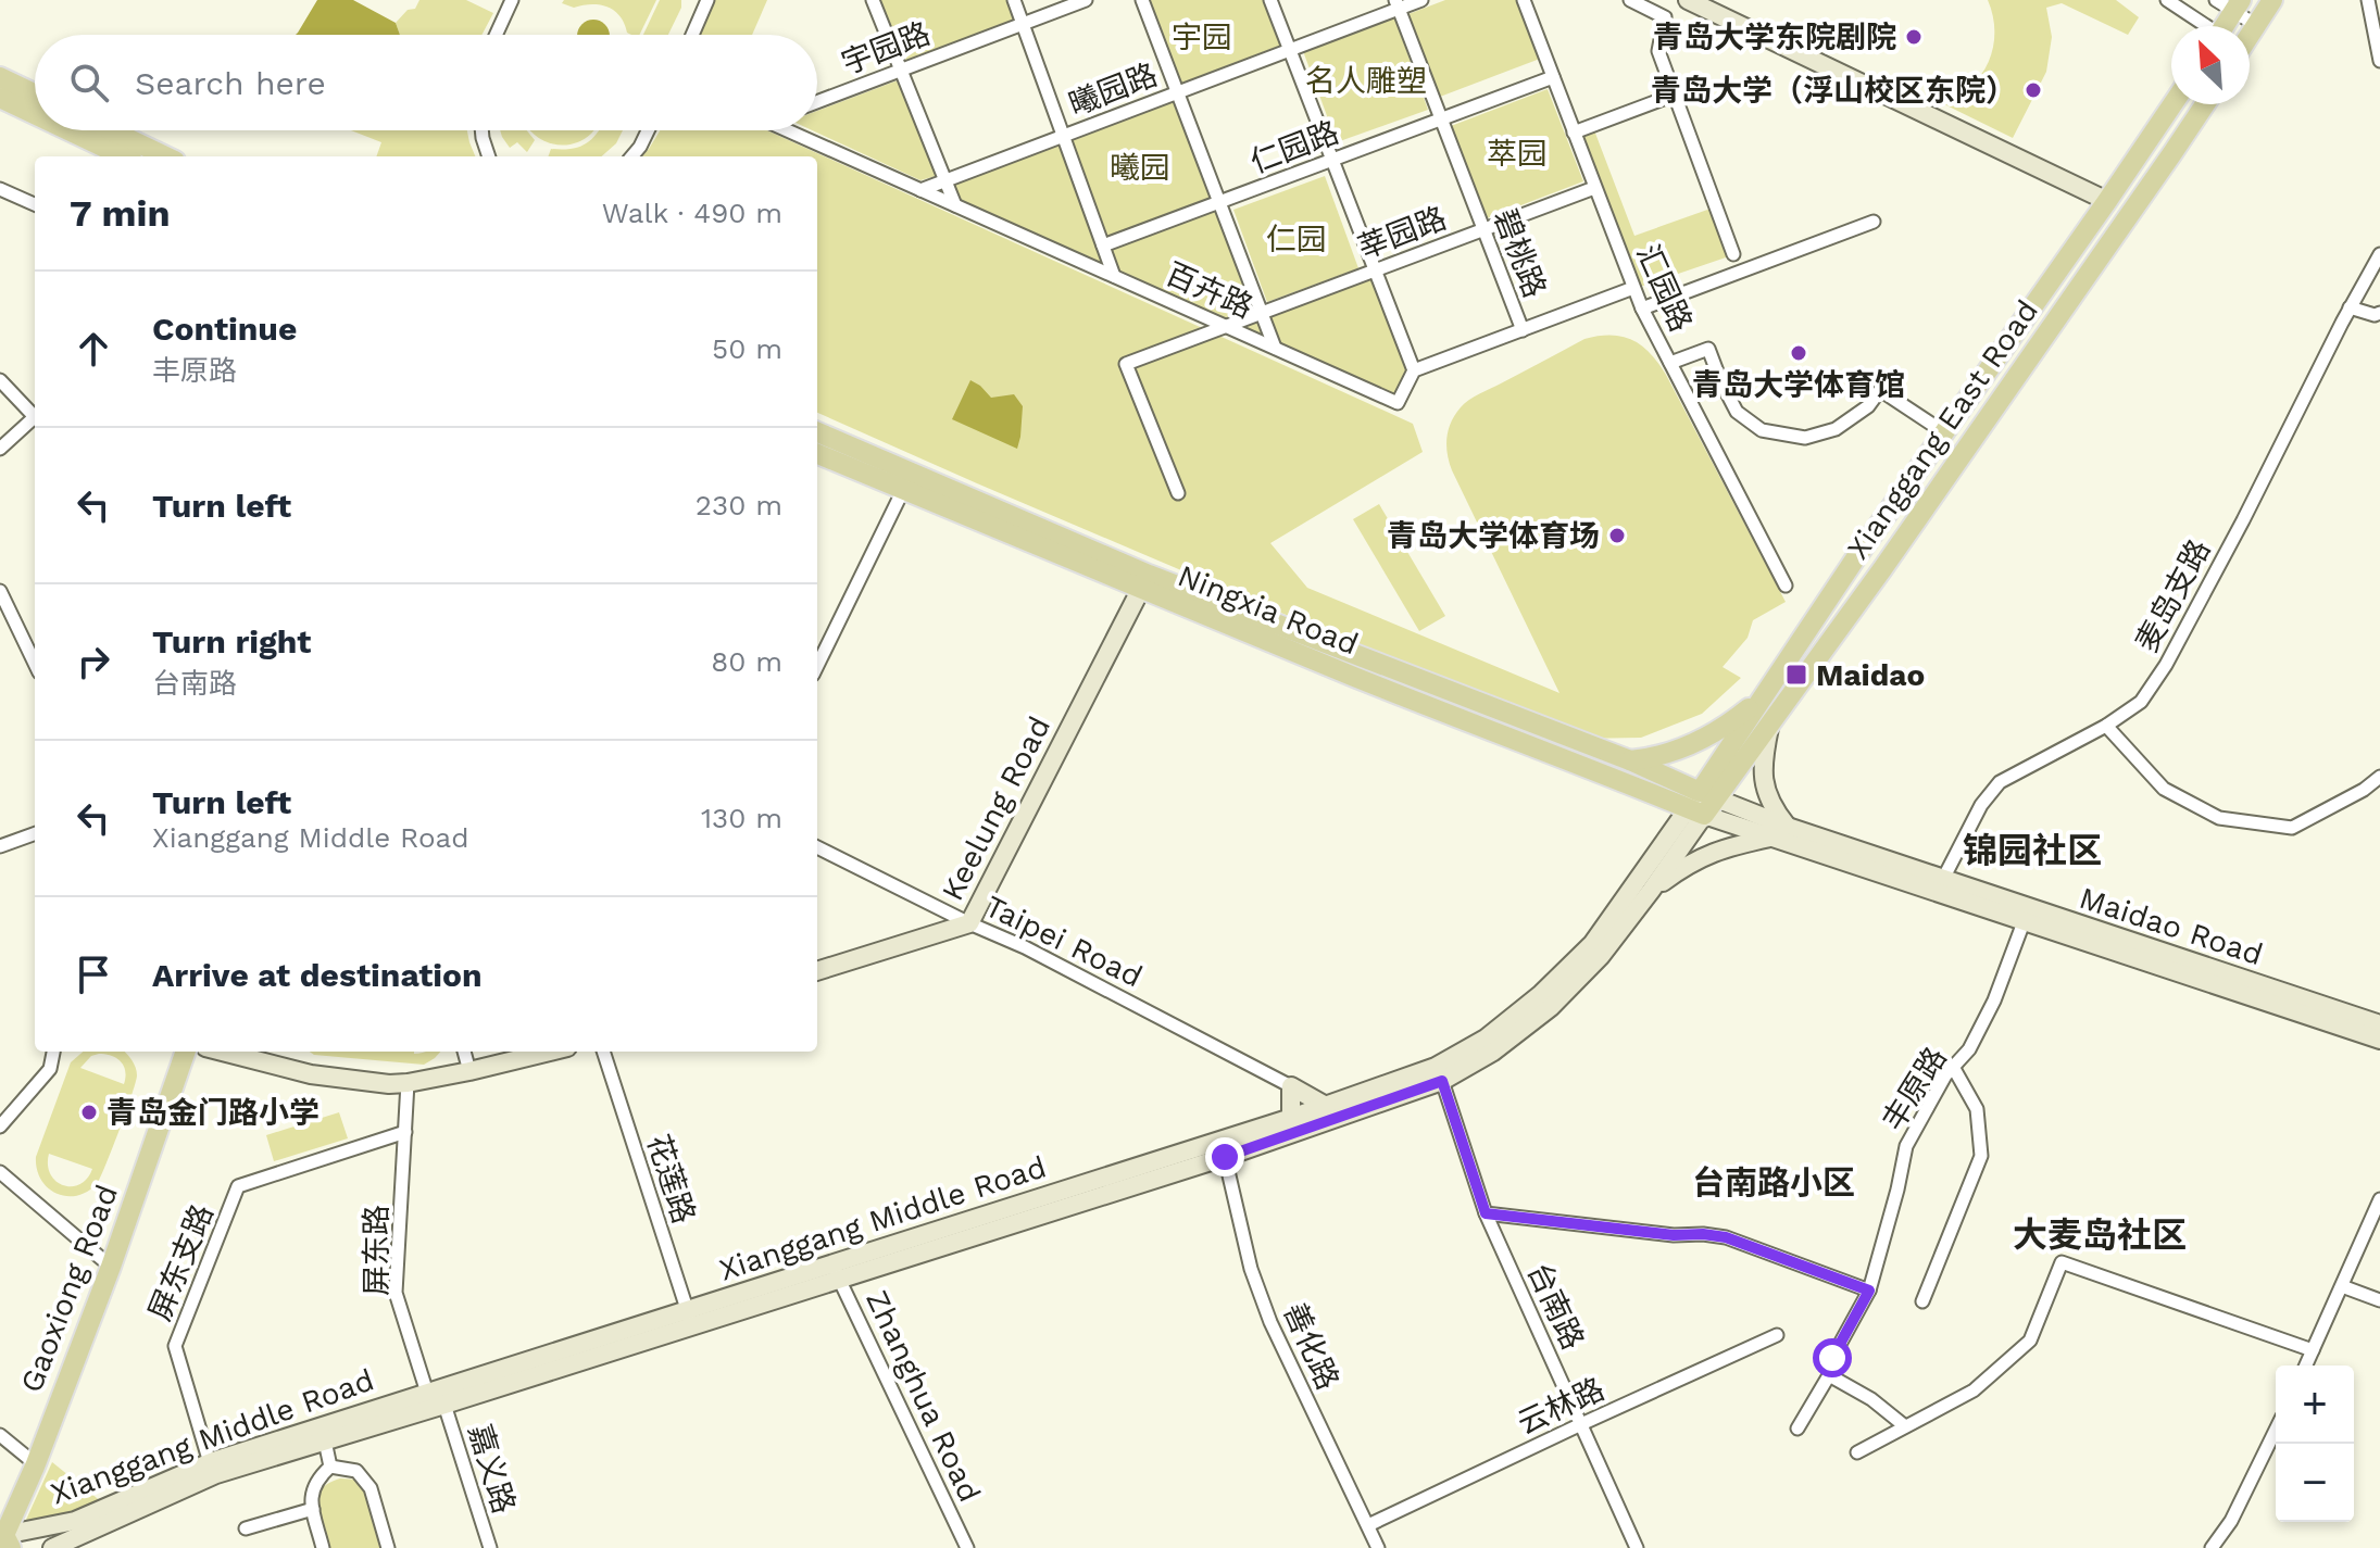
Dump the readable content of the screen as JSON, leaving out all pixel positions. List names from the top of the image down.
{
  "streets": {
    "main road": [
      "Xianggang East Road",
      "Ningxia Road",
      "Keelung Road",
      "Maidao Road",
      "Xianggang Middle Road",
      "Gaoxiong Road"
    ],
    "street": [
      "宇园路",
      "曦园路",
      "仁园路",
      "莘园路",
      "碧桃路",
      "汇园路",
      "百卉路",
      "麦岛支路",
      "Taipei Road",
      "丰原路",
      "花莲路",
      "屏东路",
      "屏东支路",
      "台南路",
      "善化路",
      "Zhanghua Road",
      "云林路",
      "嘉义路"
    ]
  },
  "crossings": [
    ["曦园路", "碧桃路"],
    ["曦园路", "百卉路"],
    ["仁园路", "碧桃路"],
    ["仁园路", "汇园路"],
    ["莘园路", "碧桃路"],
    ["莘园路", "汇园路"],
    ["莘园路", "百卉路"],
    ["Xianggang East Road", "Ningxia Road"],
    ["Xianggang East Road", "Maidao Road"],
    ["Xianggang East Road", "Xianggang Middle Road"],
    ["麦岛支路", "Maidao Road"],
    ["Ningxia Road", "Keelung Road"],
    ["Ningxia Road", "Maidao Road"],
    ["Ningxia Road", "Xianggang Middle Road"],
    ["Keelung Road", "Taipei Road"],
    ["Maidao Road", "丰原路"],
    ["Maidao Road", "Xianggang Middle Road"],
    ["花莲路", "Xianggang Middle Road"],
    ["Xianggang Middle Road", "屏东路"],
    ["Xianggang Middle Road", "屏东支路"],
    ["Xianggang Middle Road", "Gaoxiong Road"],
    ["Xianggang Middle Road", "台南路"],
    ["Xianggang Middle Road", "善化路"],
    ["Xianggang Middle Road", "Zhanghua Road"],
    ["Xianggang Middle Road", "嘉义路"],
    ["屏东路", "屏东支路"],
    ["台南路", "云林路"],
    ["善化路", "云林路"]
  ],
  "districts": ["锦园社区", "台南路小区", "大麦岛社区"],
  "parks": [
    "宇园",
    "名人雕塑",
    "萃园",
    "曦园",
    "仁园"
  ],
  "places": {
    "other": [
      "青岛大学东院剧院",
      "青岛大学（浮山校区东院）",
      "青岛大学体育馆",
      "青岛大学体育场",
      "青岛金门路小学"
    ],
    "transit": ["Maidao"]
  },
  "north": "top left",
  "page": {
    "search": "Search here",
    "heading": ["7 min", "Walk · 490 m"],
    "list": [
      ["Continue", "丰原路", "50 m"],
      ["Turn left", "230 m"],
      ["Turn right", "台南路", "80 m"],
      ["Turn left", "Xianggang Middle Road", "130 m"],
      "Arrive at destination"
    ],
    "map_buttons": ["+", "−"]
  }
}
